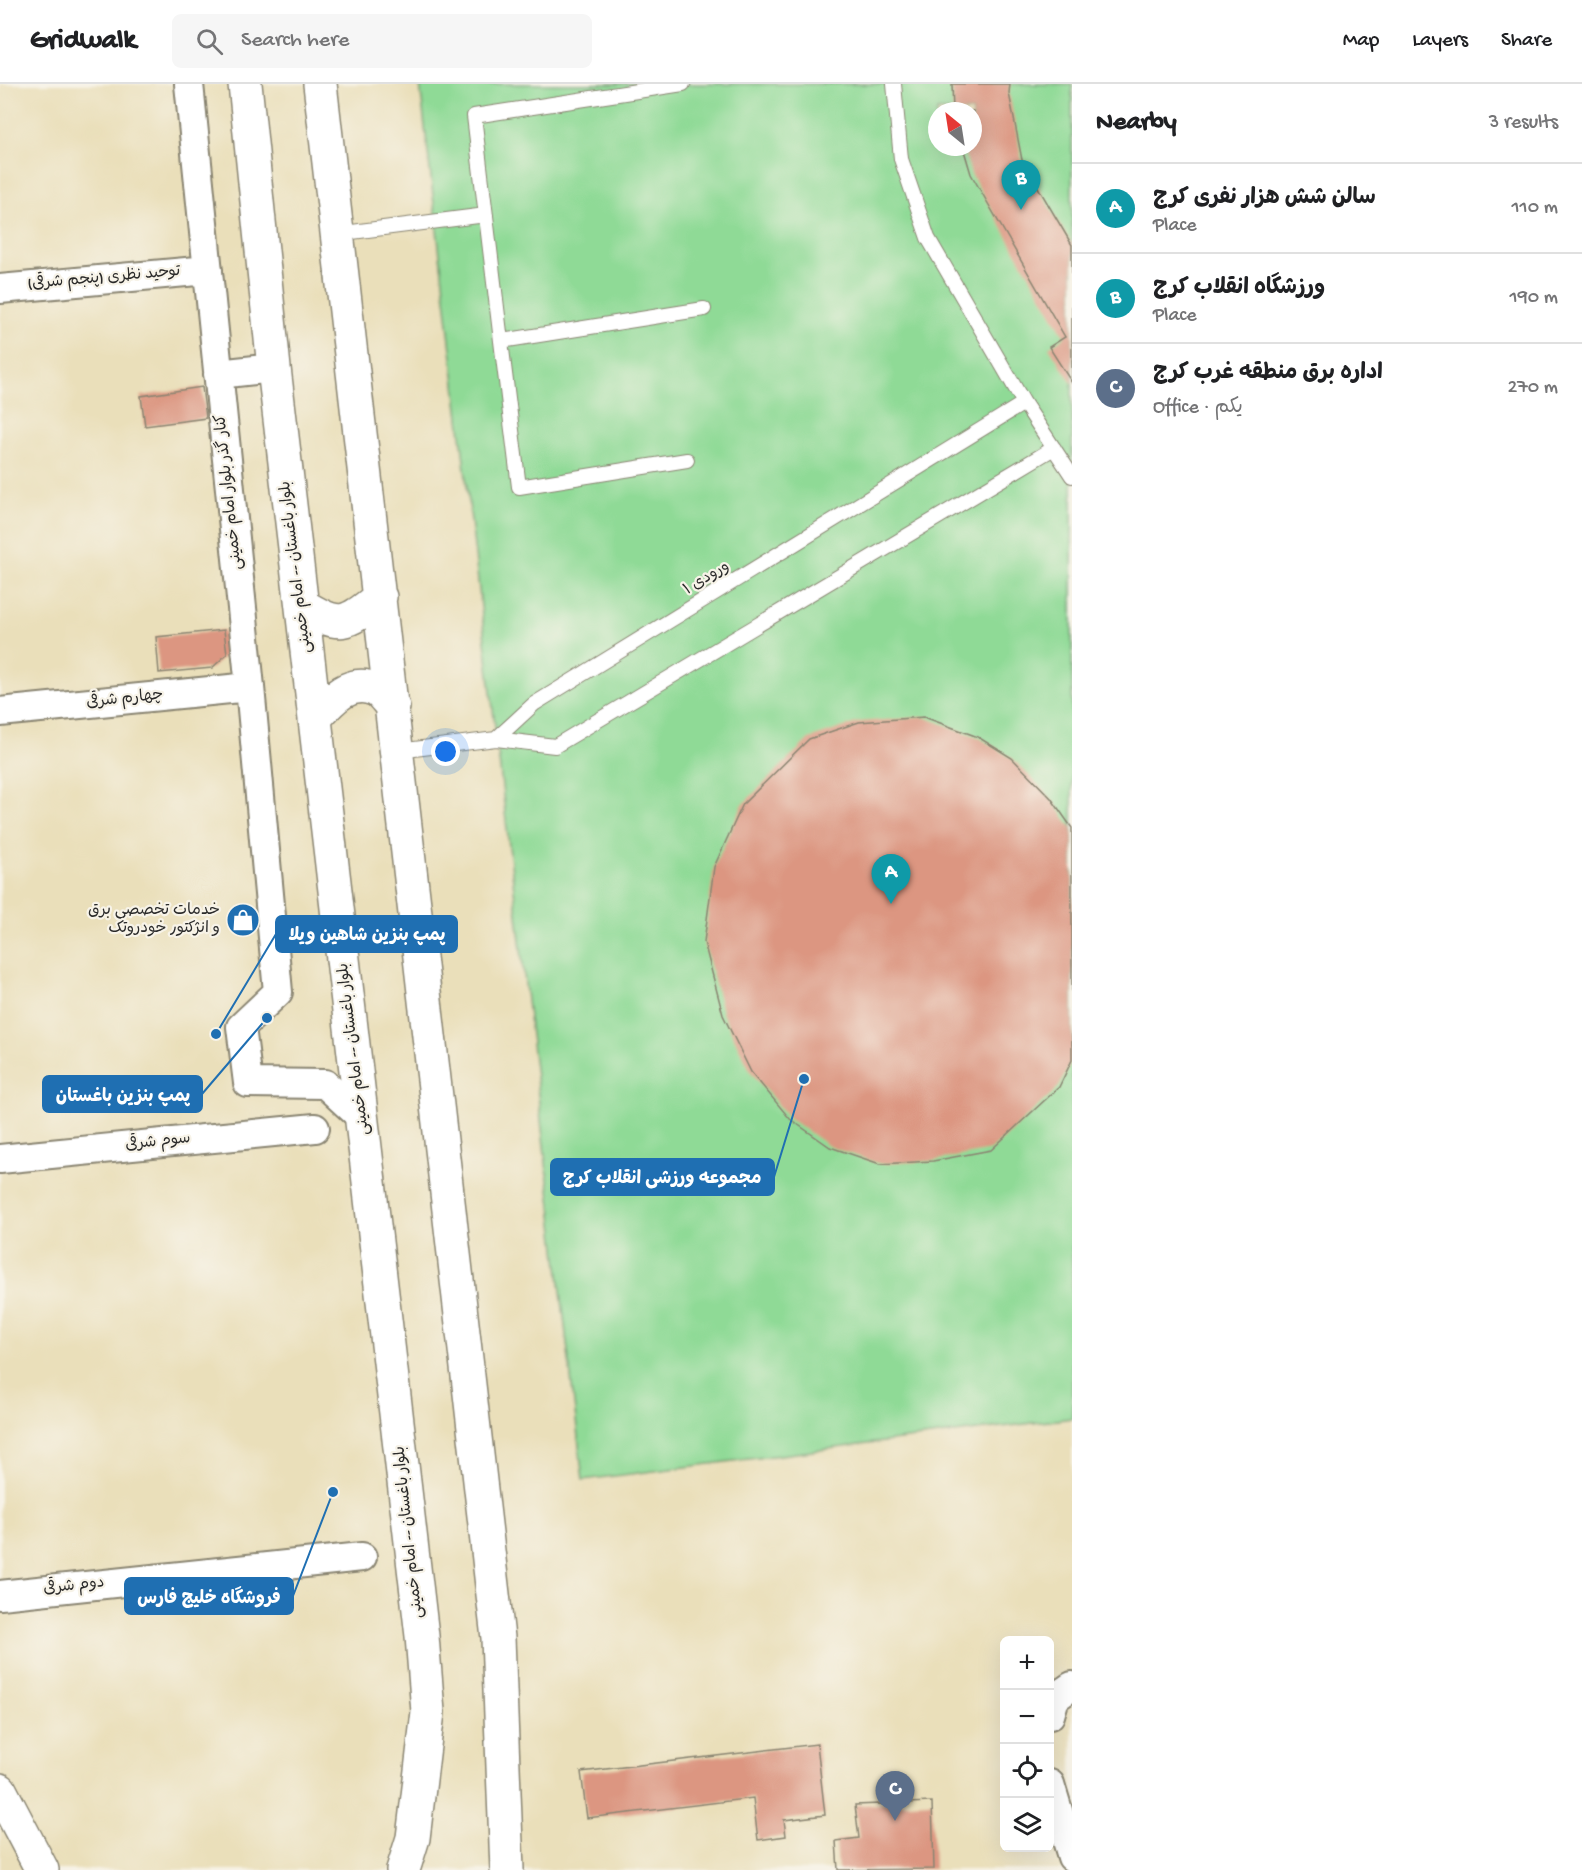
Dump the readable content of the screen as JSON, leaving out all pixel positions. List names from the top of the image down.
{
  "streets": {
    "main road": ["بلوار باغستان -- امام خمینی"],
    "street": [
      "توحید نظری (پنجم شرقی)",
      "کنار گذر بلوار امام خمینی",
      "چهارم شرقی",
      "سوم شرقی",
      "دوم شرقی"
    ],
    "lane": ["ورودی ۱"]
  },
  "crossings": [
    ["توحید نظری (پنجم شرقی)", "کنار گذر بلوار امام خمینی"],
    ["کنار گذر بلوار امام خمینی", "بلوار باغستان -- امام خمینی"],
    ["کنار گذر بلوار امام خمینی", "چهارم شرقی"]
  ],
  "places": {
    "shop": ["خدمات تخصصی برق و انژکتور خودروتک"],
    "other": [
      "پمپ بنزین باغستان",
      "پمپ بنزین شاهین ویلا",
      "مجموعه ورزشی انقلاب کرج",
      "فروشگاه خلیج فارس"
    ]
  },
  "north": "top left",
  "page": {
    "header": "Gridwalk",
    "search": "Search here",
    "nav": ["Map", "Layers", "Share"],
    "heading": ["Nearby", "3 results"],
    "pins": ["B", "A", "C"],
    "list": [
      {
        "mark": "A",
        "name": "سالن شش هزار نفری کرج",
        "note": "Place",
        "value": "110 m"
      },
      {
        "mark": "B",
        "name": "ورزشگاه انقلاب کرج",
        "note": "Place",
        "value": "190 m"
      },
      {
        "mark": "C",
        "name": "اداره برق منطقه غرب کرج",
        "note": "Office · یکم",
        "value": "270 m"
      }
    ],
    "map_buttons": ["+", "−"]
  }
}
